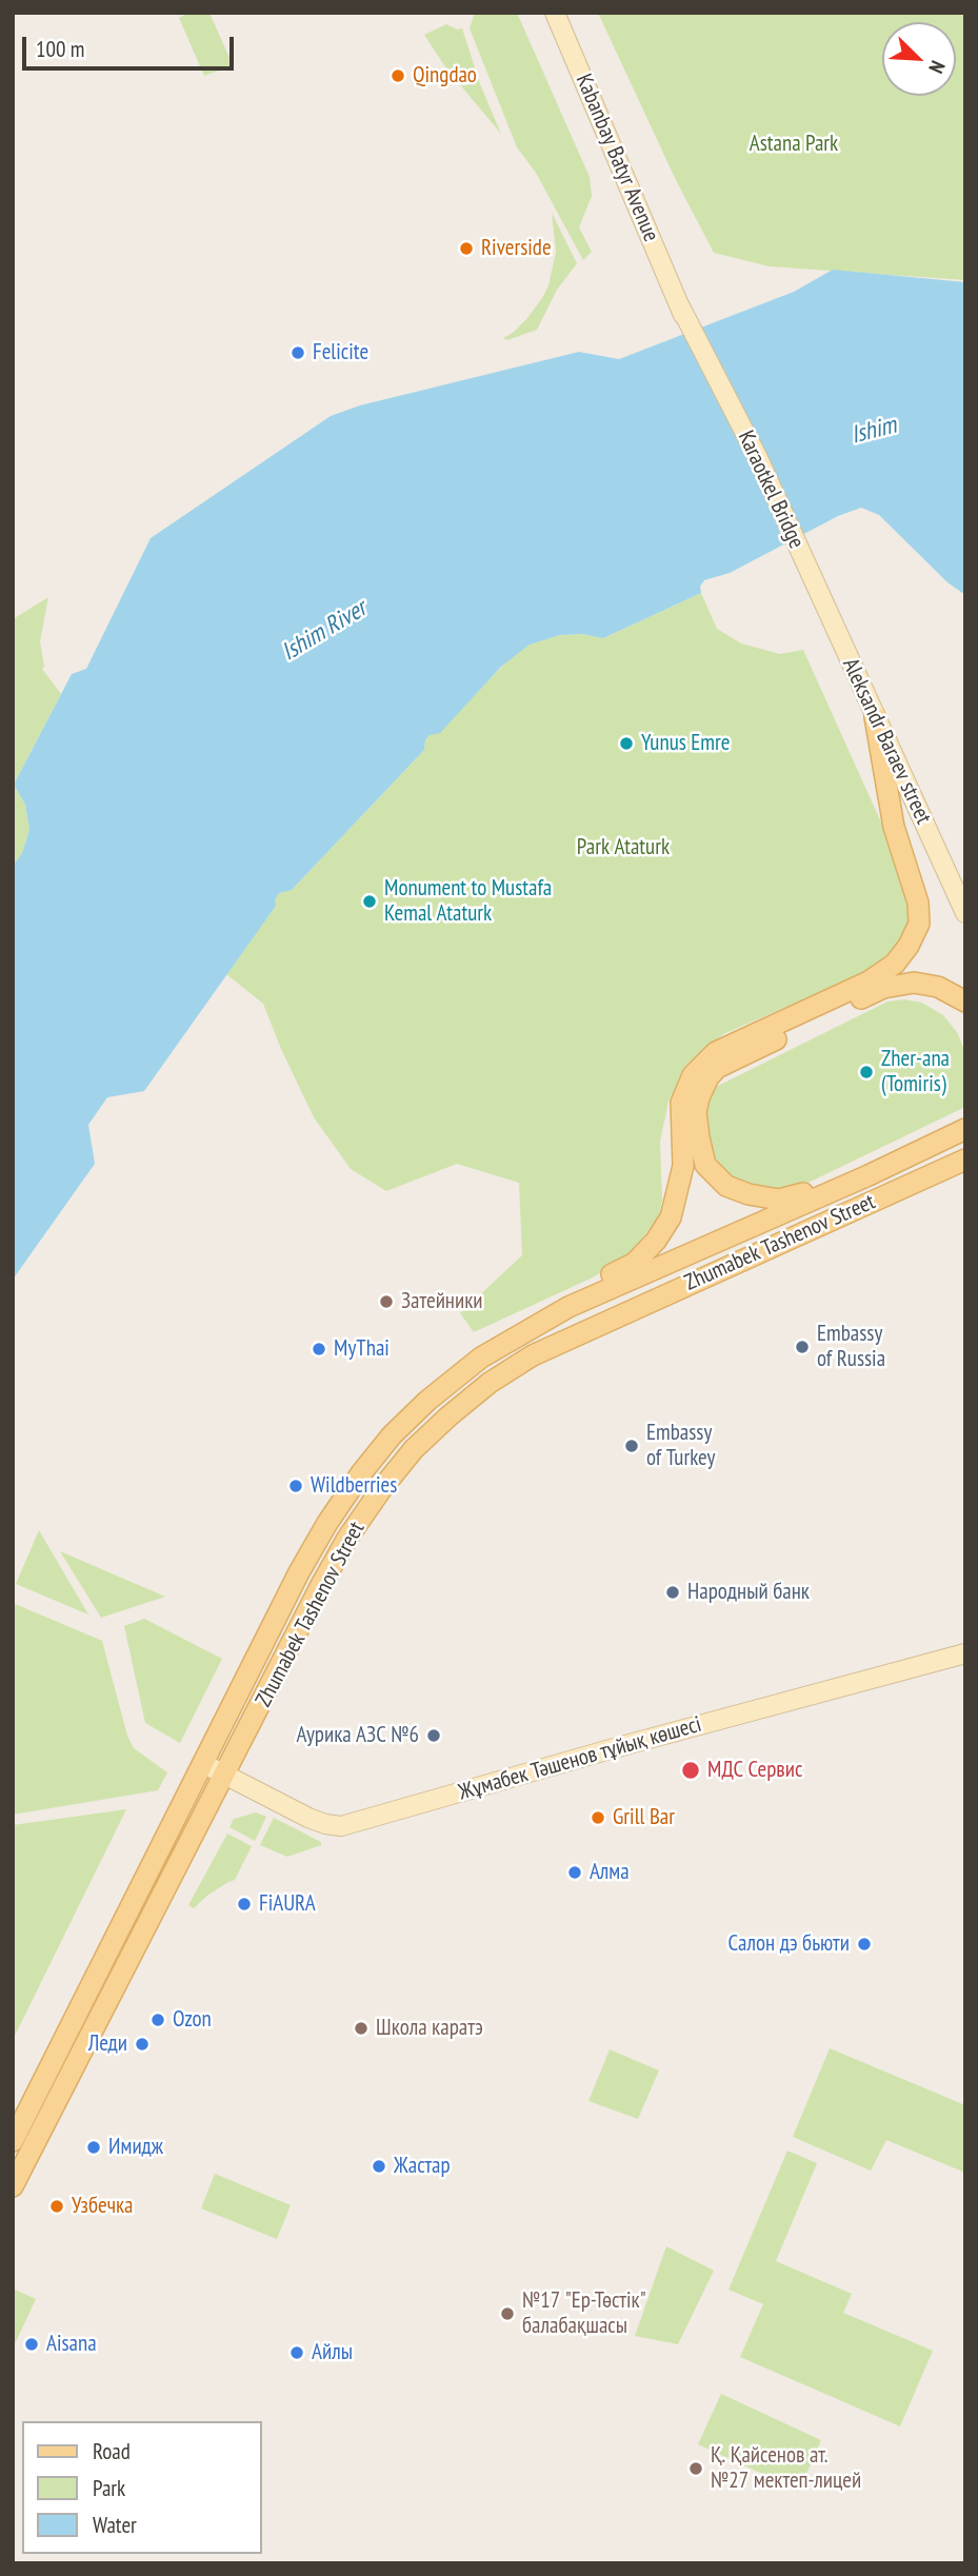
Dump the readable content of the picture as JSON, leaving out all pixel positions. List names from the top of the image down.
{
  "streets": {
    "main road": [
      "Kabanbay Batyr Avenue",
      "Karaotkel Bridge",
      "Aleksandr Baraev street",
      "Zhumabek Tashenov Street",
      "Жұмабек Тәшенов тұйық көшесі"
    ]
  },
  "crossings": [
    ["Kabanbay Batyr Avenue", "Karaotkel Bridge"],
    ["Karaotkel Bridge", "Aleksandr Baraev street"],
    ["Zhumabek Tashenov Street", "Жұмабек Тәшенов тұйық көшесі"]
  ],
  "water": ["Ishim", "Ishim River"],
  "parks": ["Astana Park", "Park Ataturk"],
  "places": [
    "Qingdao",
    "Riverside",
    "Felicite",
    "Yunus Emre",
    "Monument to Mustafa Kemal Ataturk",
    "Zher-ana (Tomiris)",
    "Затейники",
    "Embassy of Russia",
    "MyThai",
    "Embassy of Turkey",
    "Wildberries",
    "Народный банк",
    "Аурика АЗС №6",
    "МДС Сервис",
    "Grill Bar",
    "Алма",
    "FiAURA",
    "Салон дэ бьюти",
    "Ozon",
    "Школа каратэ",
    "Леди",
    "Имидж",
    "Жастар",
    "Узбечка",
    "№17 \"Ер-Төстік\" балабақшасы",
    "Aisana",
    "Айлы",
    "Қ. Қайсенов ат. №27 мектеп-лицей"
  ],
  "legend": ["Road", "Park", "Water"],
  "scale_bar": "100 m",
  "north": "bottom right"
}
